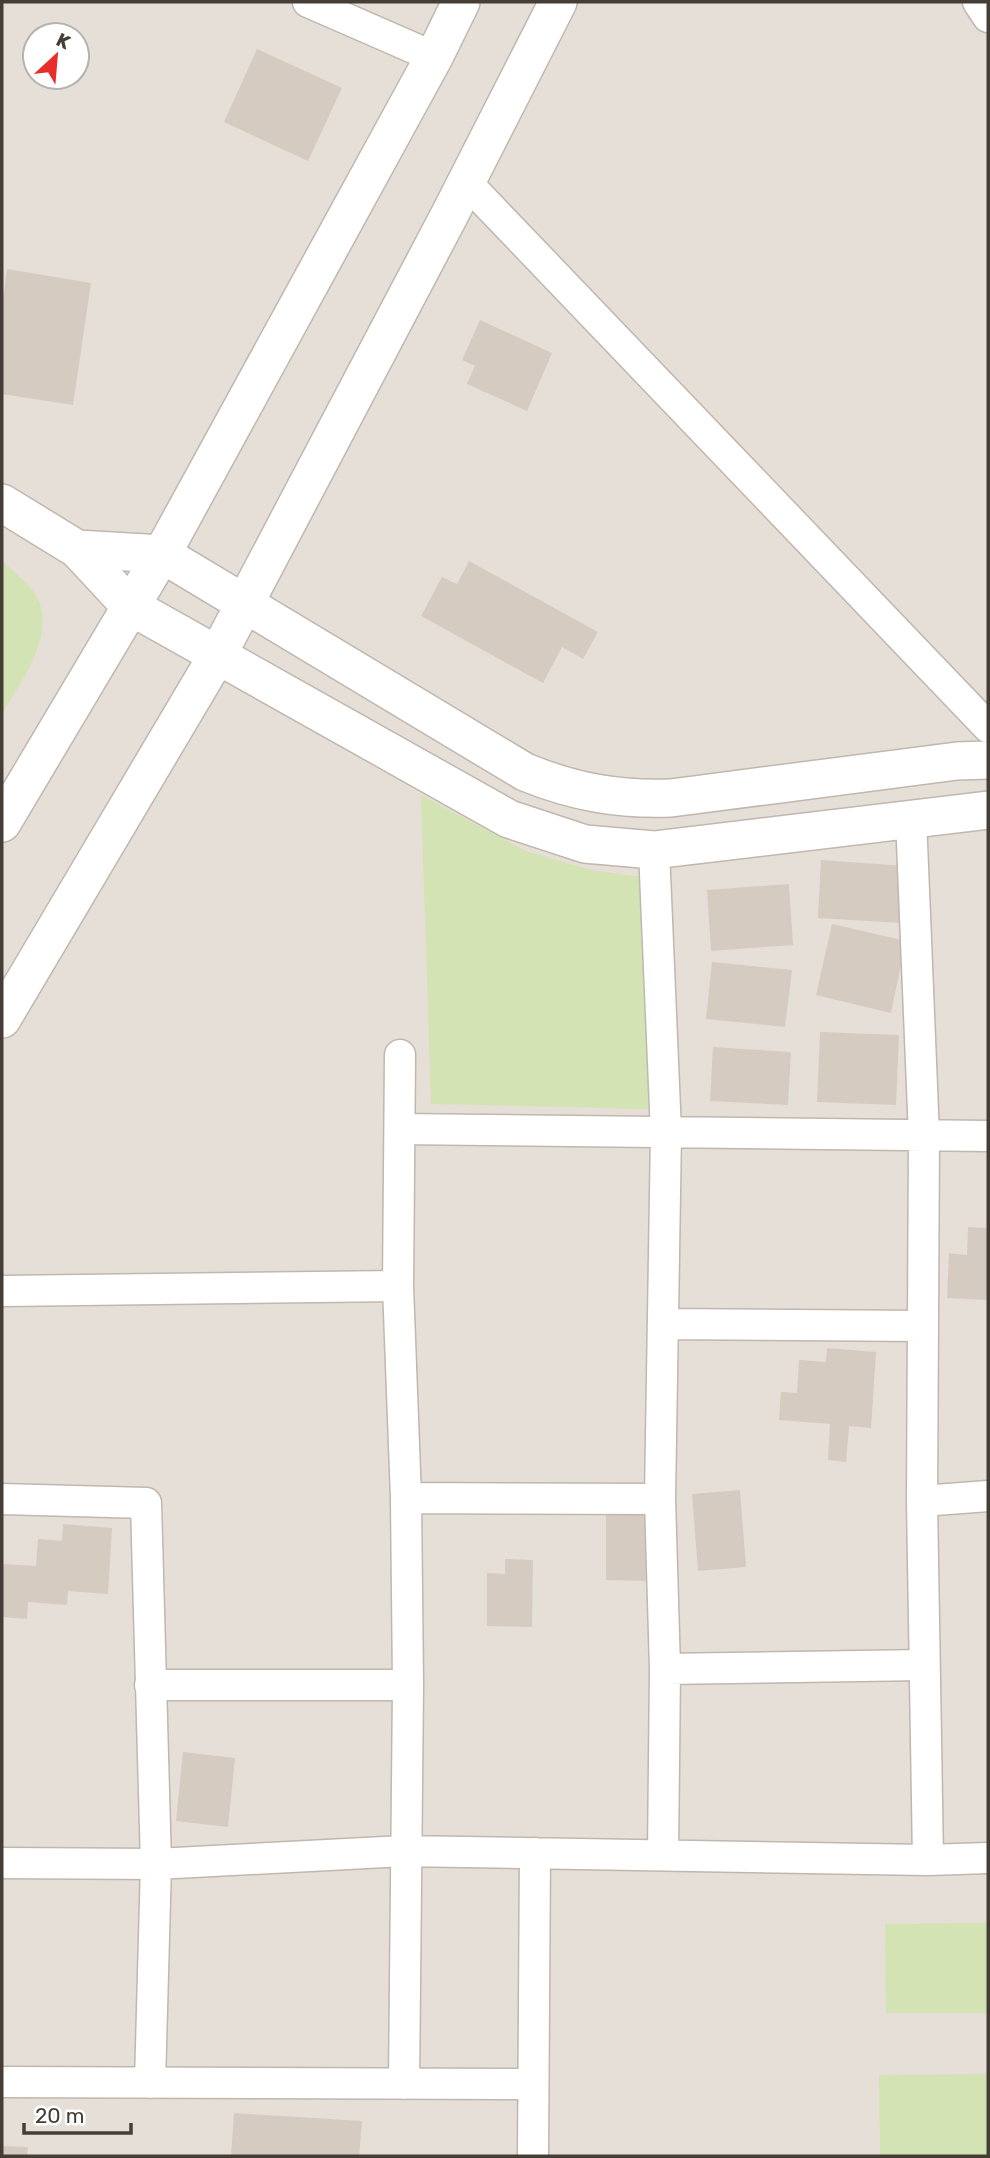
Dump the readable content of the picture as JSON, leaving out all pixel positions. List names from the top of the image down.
{
  "scale_bar": "20 m",
  "north": "top right"
}
